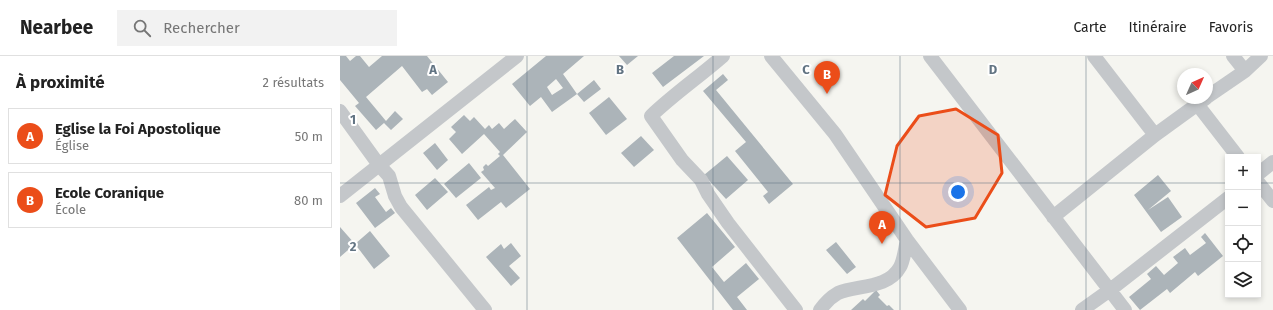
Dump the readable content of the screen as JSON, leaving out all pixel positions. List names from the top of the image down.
{
  "north": "top right",
  "page": {
    "header": "Nearbee",
    "search": "Rechercher",
    "nav": ["Carte", "Itinéraire", "Favoris"],
    "heading": ["À proximité", "2 résultats"],
    "pins": ["B", "A"],
    "list": [
      {
        "mark": "A",
        "name": "Eglise la Foi Apostolique",
        "note": "Église",
        "value": "50 m"
      },
      {
        "mark": "B",
        "name": "Ecole Coranique",
        "note": "École",
        "value": "80 m"
      }
    ],
    "map_buttons": ["+", "−"]
  },
  "grid": {
    "columns": [
      "A",
      "B",
      "C",
      "D"
    ],
    "rows": ["1", "2"]
  }
}
